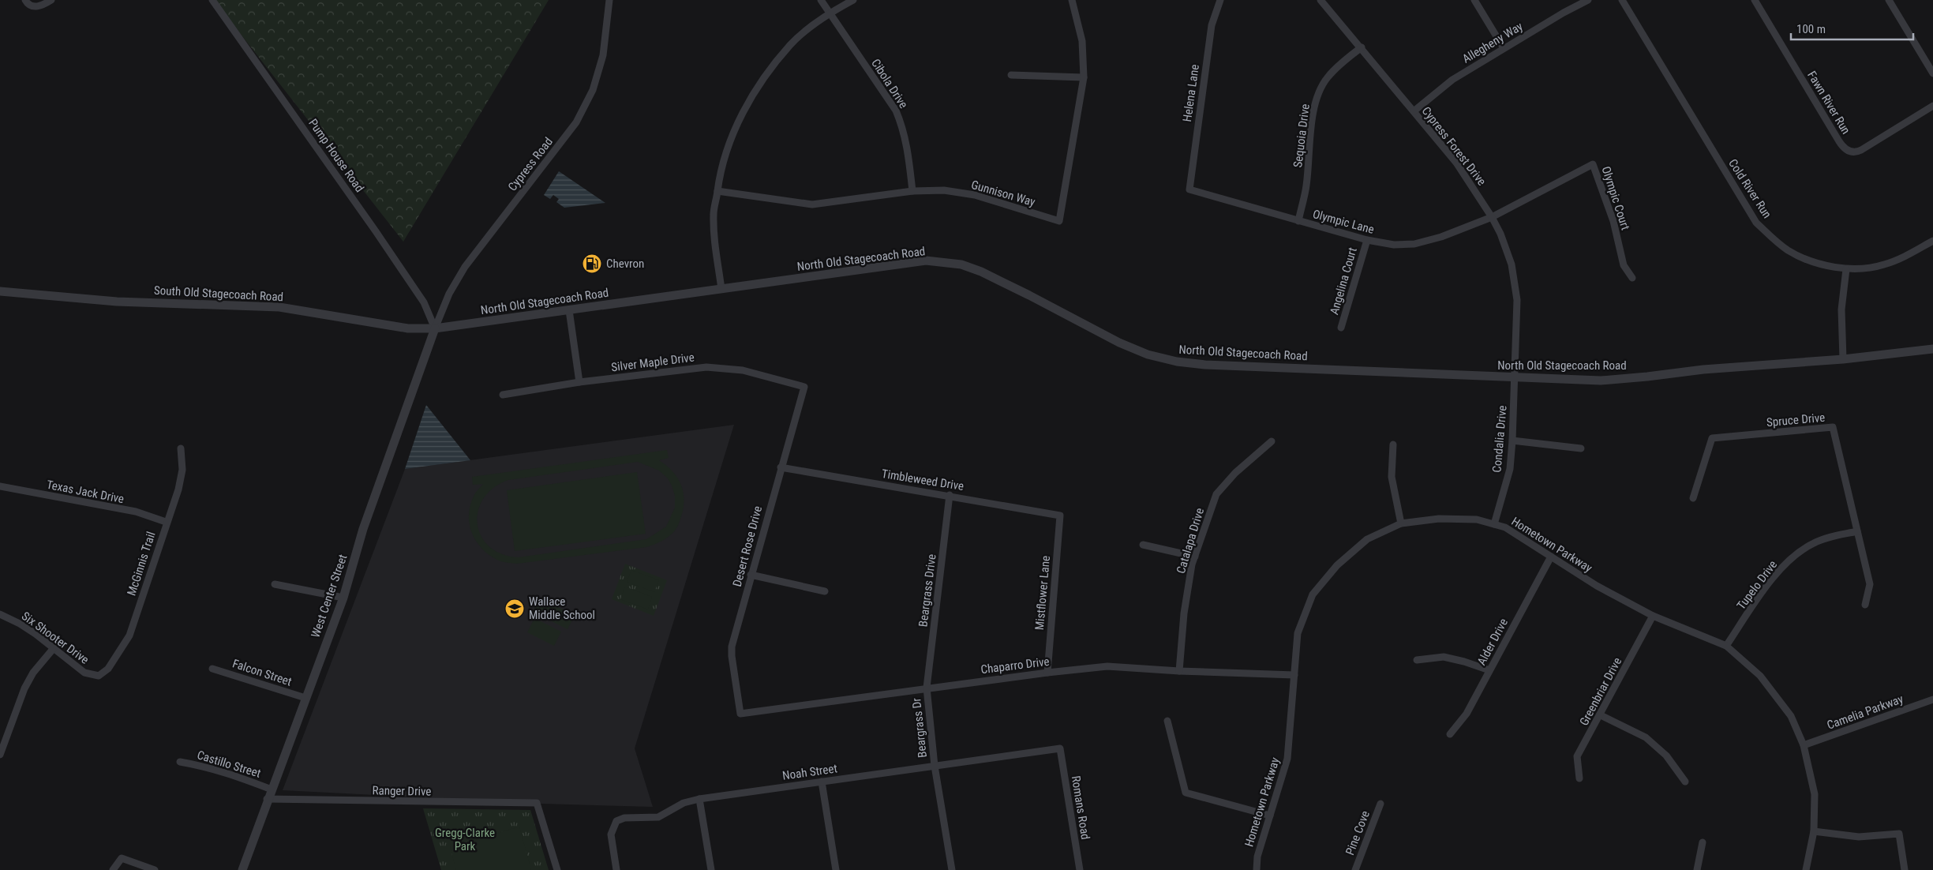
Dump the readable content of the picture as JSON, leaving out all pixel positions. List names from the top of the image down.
{
  "streets": {
    "street": [
      "Allegheny Way",
      "Cibola Drive",
      "Helena Lane",
      "Fawn River Run",
      "Sequoia Drive",
      "Cypress Forest Drive",
      "Pump House Road",
      "Cypress Road",
      "Cold River Run",
      "Gunnison Way",
      "Olympic Court",
      "Olympic Lane",
      "North Old Stagecoach Road",
      "Angelina Court",
      "South Old Stagecoach Road",
      "Silver Maple Drive",
      "Spruce Drive",
      "Condalia Drive",
      "Timbleweed Drive",
      "Texas Jack Drive",
      "Catalapa Drive",
      "Hometown Parkway",
      "Desert Rose Drive",
      "McGinnis Trail",
      "Tupelo Drive",
      "Beargrass Drive",
      "Mistflower Lane",
      "West Center Street",
      "Six Shooter Drive",
      "Alder Drive",
      "Chaparro Drive",
      "Falcon Street",
      "Greenbriar Drive",
      "Camelia Parkway",
      "Beargrass Dr",
      "Castillo Street",
      "Noah Street",
      "Ranger Drive",
      "Romans Road",
      "Pine Cove"
    ]
  },
  "crossings": [
    ["Allegheny Way", "Cypress Forest Drive"],
    ["Cibola Drive", "Gunnison Way"],
    ["Helena Lane", "Olympic Lane"],
    ["Sequoia Drive", "Cypress Forest Drive"],
    ["Sequoia Drive", "Olympic Lane"],
    ["Cypress Forest Drive", "Olympic Court"],
    ["Cypress Forest Drive", "Olympic Lane"],
    ["Cypress Forest Drive", "North Old Stagecoach Road"],
    ["Cypress Forest Drive", "Condalia Drive"],
    ["Pump House Road", "Cypress Road"],
    ["Pump House Road", "North Old Stagecoach Road"],
    ["Pump House Road", "South Old Stagecoach Road"],
    ["Pump House Road", "West Center Street"],
    ["Cypress Road", "North Old Stagecoach Road"],
    ["Cypress Road", "South Old Stagecoach Road"],
    ["Cypress Road", "West Center Street"],
    ["Olympic Court", "Olympic Lane"],
    ["Olympic Lane", "Angelina Court"],
    ["North Old Stagecoach Road", "South Old Stagecoach Road"],
    ["North Old Stagecoach Road", "Condalia Drive"],
    ["North Old Stagecoach Road", "West Center Street"],
    ["South Old Stagecoach Road", "West Center Street"],
    ["Silver Maple Drive", "Desert Rose Drive"],
    ["Spruce Drive", "Tupelo Drive"],
    ["Condalia Drive", "Hometown Parkway"],
    ["Timbleweed Drive", "Desert Rose Drive"],
    ["Timbleweed Drive", "Beargrass Drive"],
    ["Timbleweed Drive", "Mistflower Lane"],
    ["Texas Jack Drive", "McGinnis Trail"],
    ["Catalapa Drive", "Chaparro Drive"],
    ["Hometown Parkway", "Tupelo Drive"],
    ["Hometown Parkway", "Alder Drive"],
    ["Hometown Parkway", "Chaparro Drive"],
    ["Hometown Parkway", "Greenbriar Drive"],
    ["Hometown Parkway", "Camelia Parkway"],
    ["Desert Rose Drive", "Chaparro Drive"],
    ["McGinnis Trail", "Six Shooter Drive"],
    ["Beargrass Drive", "Chaparro Drive"],
    ["Beargrass Drive", "Beargrass Dr"],
    ["Mistflower Lane", "Chaparro Drive"],
    ["West Center Street", "Falcon Street"],
    ["West Center Street", "Castillo Street"],
    ["West Center Street", "Ranger Drive"],
    ["Chaparro Drive", "Beargrass Dr"],
    ["Beargrass Dr", "Noah Street"],
    ["Noah Street", "Romans Road"]
  ],
  "parks": ["Gregg-Clarke Park"],
  "places": {
    "fuel station": ["Chevron"],
    "school or university": ["Wallace Middle School"]
  },
  "scale_bar": "100 m"
}
